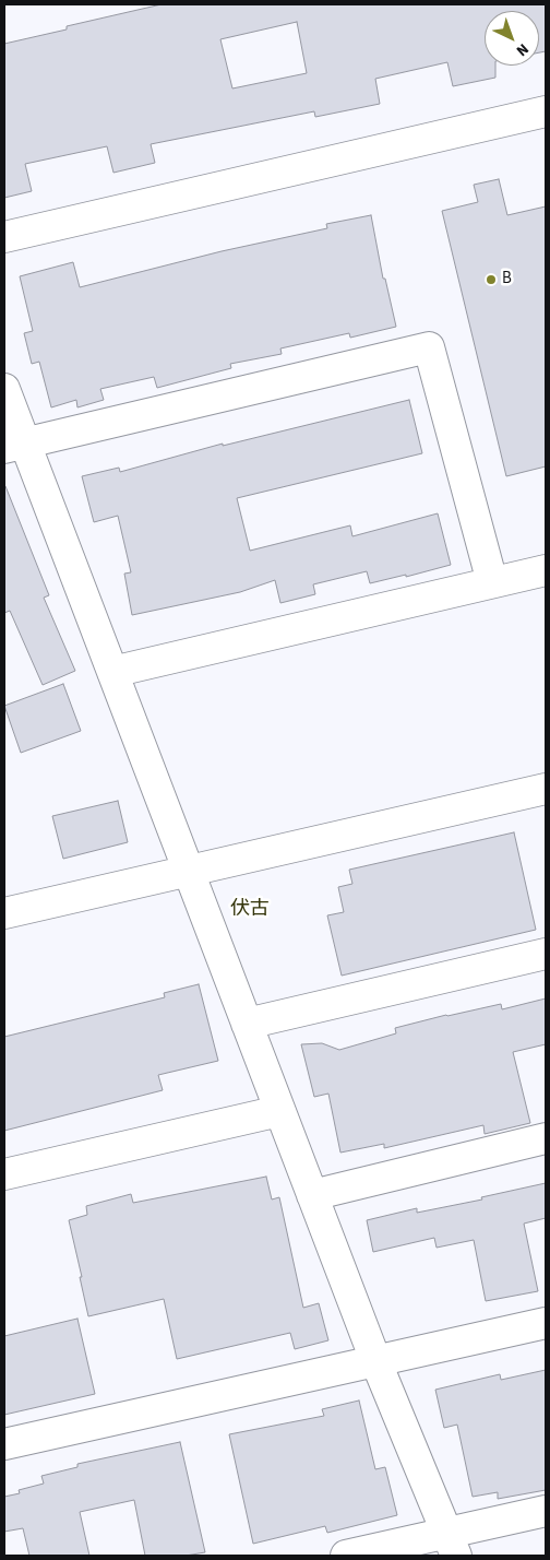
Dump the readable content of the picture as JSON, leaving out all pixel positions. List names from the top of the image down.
{
  "districts": ["伏古"],
  "places": ["B"],
  "north": "bottom right"
}
